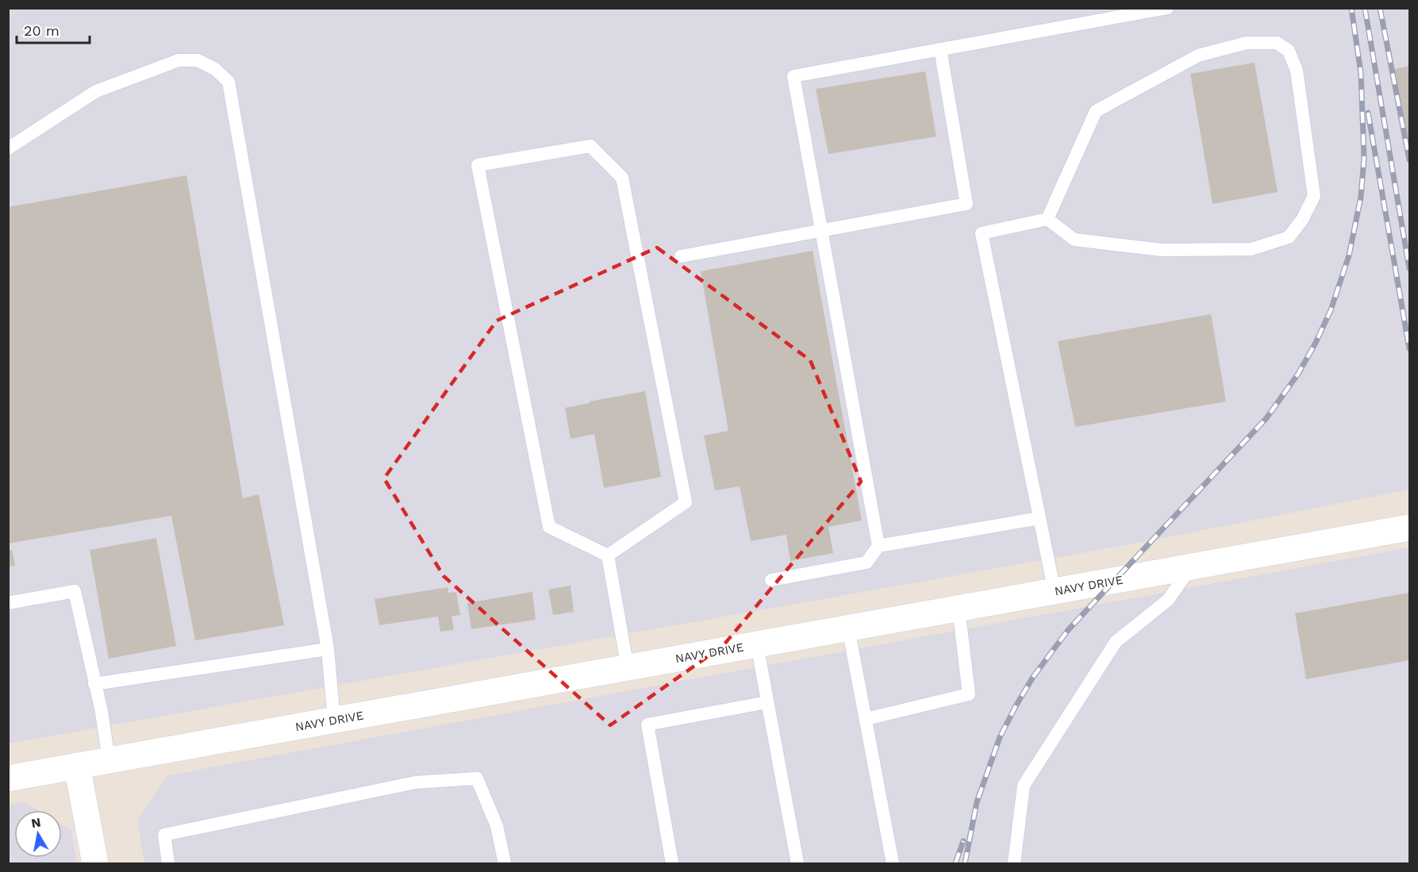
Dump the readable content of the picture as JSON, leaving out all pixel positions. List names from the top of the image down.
{
  "streets": {
    "street": ["NAVY DRIVE"]
  },
  "scale_bar": "20 m",
  "north": "top"
}
